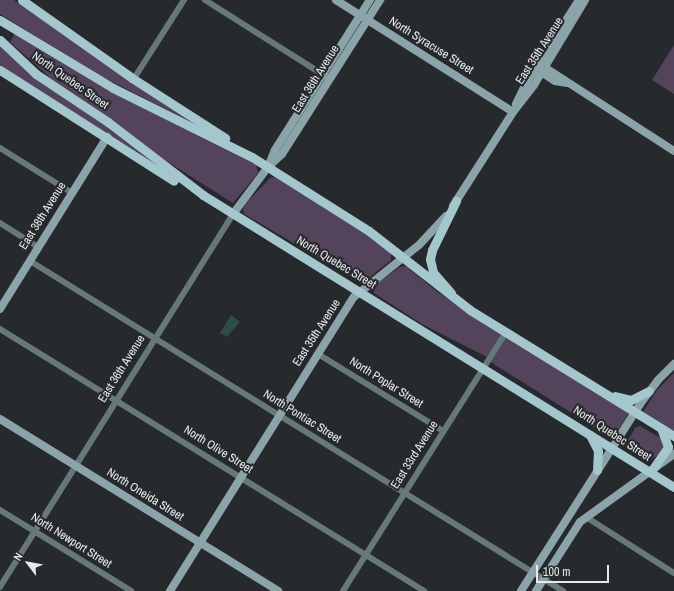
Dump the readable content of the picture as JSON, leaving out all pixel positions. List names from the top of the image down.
{
  "streets": {
    "main road": ["North Quebec Street"],
    "street": [
      "North Syracuse Street",
      "East 35th Avenue",
      "East 36th Avenue",
      "East 38th Avenue",
      "North Poplar Street",
      "North Pontiac Street",
      "North Olive Street",
      "East 33rd Avenue",
      "North Oneida Street",
      "North Newport Street"
    ]
  },
  "crossings": [
    ["North Syracuse Street", "East 35th Avenue"],
    ["North Syracuse Street", "East 36th Avenue"],
    ["East 35th Avenue", "North Quebec Street"],
    ["East 35th Avenue", "North Poplar Street"],
    ["East 35th Avenue", "North Pontiac Street"],
    ["East 35th Avenue", "North Olive Street"],
    ["East 35th Avenue", "North Oneida Street"],
    ["East 36th Avenue", "North Quebec Street"],
    ["East 36th Avenue", "North Pontiac Street"],
    ["East 36th Avenue", "North Olive Street"],
    ["East 36th Avenue", "North Oneida Street"],
    ["East 36th Avenue", "North Newport Street"],
    ["North Quebec Street", "East 33rd Avenue"],
    ["East 38th Avenue", "North Pontiac Street"],
    ["North Poplar Street", "East 33rd Avenue"],
    ["North Pontiac Street", "East 33rd Avenue"],
    ["North Olive Street", "East 33rd Avenue"]
  ],
  "scale_bar": "100 m",
  "north": "top left"
}
